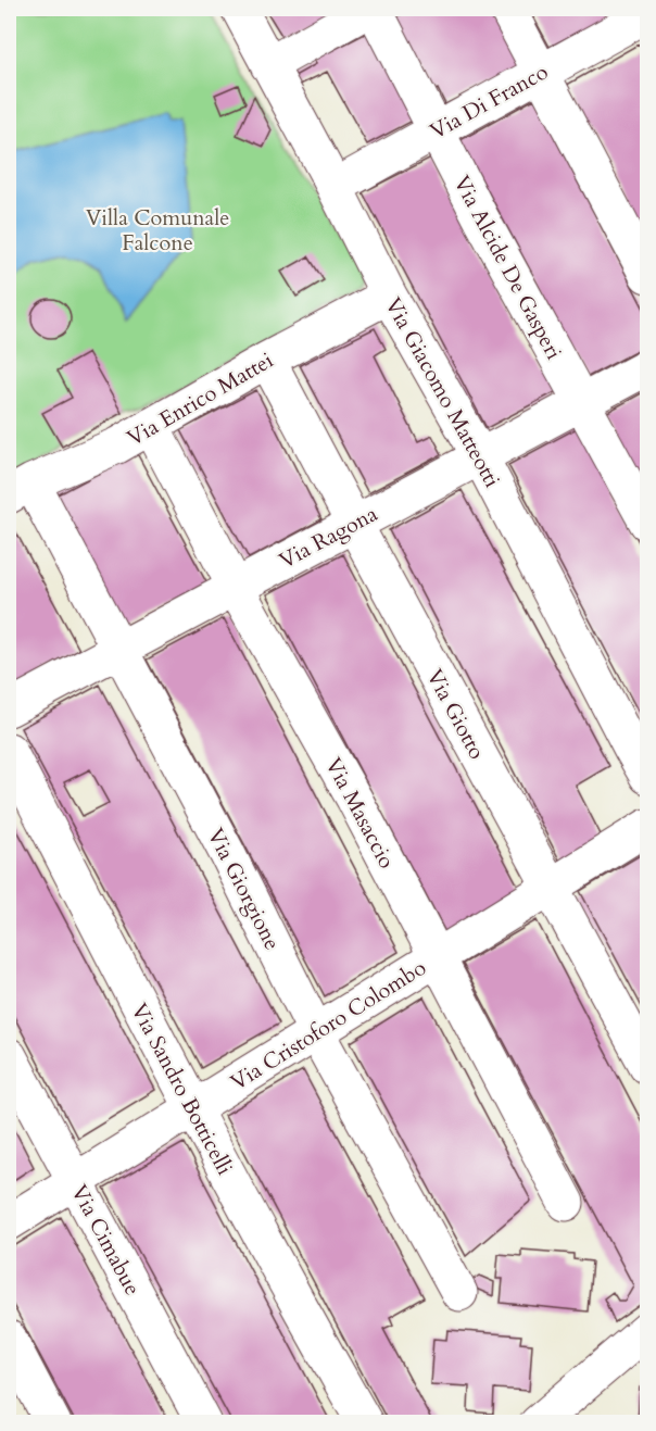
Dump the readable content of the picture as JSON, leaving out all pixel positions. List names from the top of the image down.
{
  "streets": {
    "street": [
      "Via Di Franco",
      "Via Alcide De Gasperi",
      "Via Giacomo Matteotti",
      "Via Enrico Mattei",
      "Via Ragona",
      "Via Giotto",
      "Via Masaccio",
      "Via Giorgione",
      "Via Cristoforo Colombo",
      "Via Sandro Botticelli",
      "Via Cimabue"
    ]
  },
  "crossings": [
    ["Via Di Franco", "Via Alcide De Gasperi"],
    ["Via Di Franco", "Via Giacomo Matteotti"],
    ["Via Alcide De Gasperi", "Via Ragona"],
    ["Via Giacomo Matteotti", "Via Enrico Mattei"],
    ["Via Giacomo Matteotti", "Via Ragona"],
    ["Via Enrico Mattei", "Via Giotto"],
    ["Via Enrico Mattei", "Via Masaccio"],
    ["Via Enrico Mattei", "Via Giorgione"],
    ["Via Ragona", "Via Giotto"],
    ["Via Ragona", "Via Masaccio"],
    ["Via Ragona", "Via Giorgione"],
    ["Via Giotto", "Via Cristoforo Colombo"],
    ["Via Masaccio", "Via Cristoforo Colombo"],
    ["Via Giorgione", "Via Cristoforo Colombo"],
    ["Via Cristoforo Colombo", "Via Sandro Botticelli"],
    ["Via Cristoforo Colombo", "Via Cimabue"]
  ],
  "parks": ["Villa Comunale Falcone"]
}
